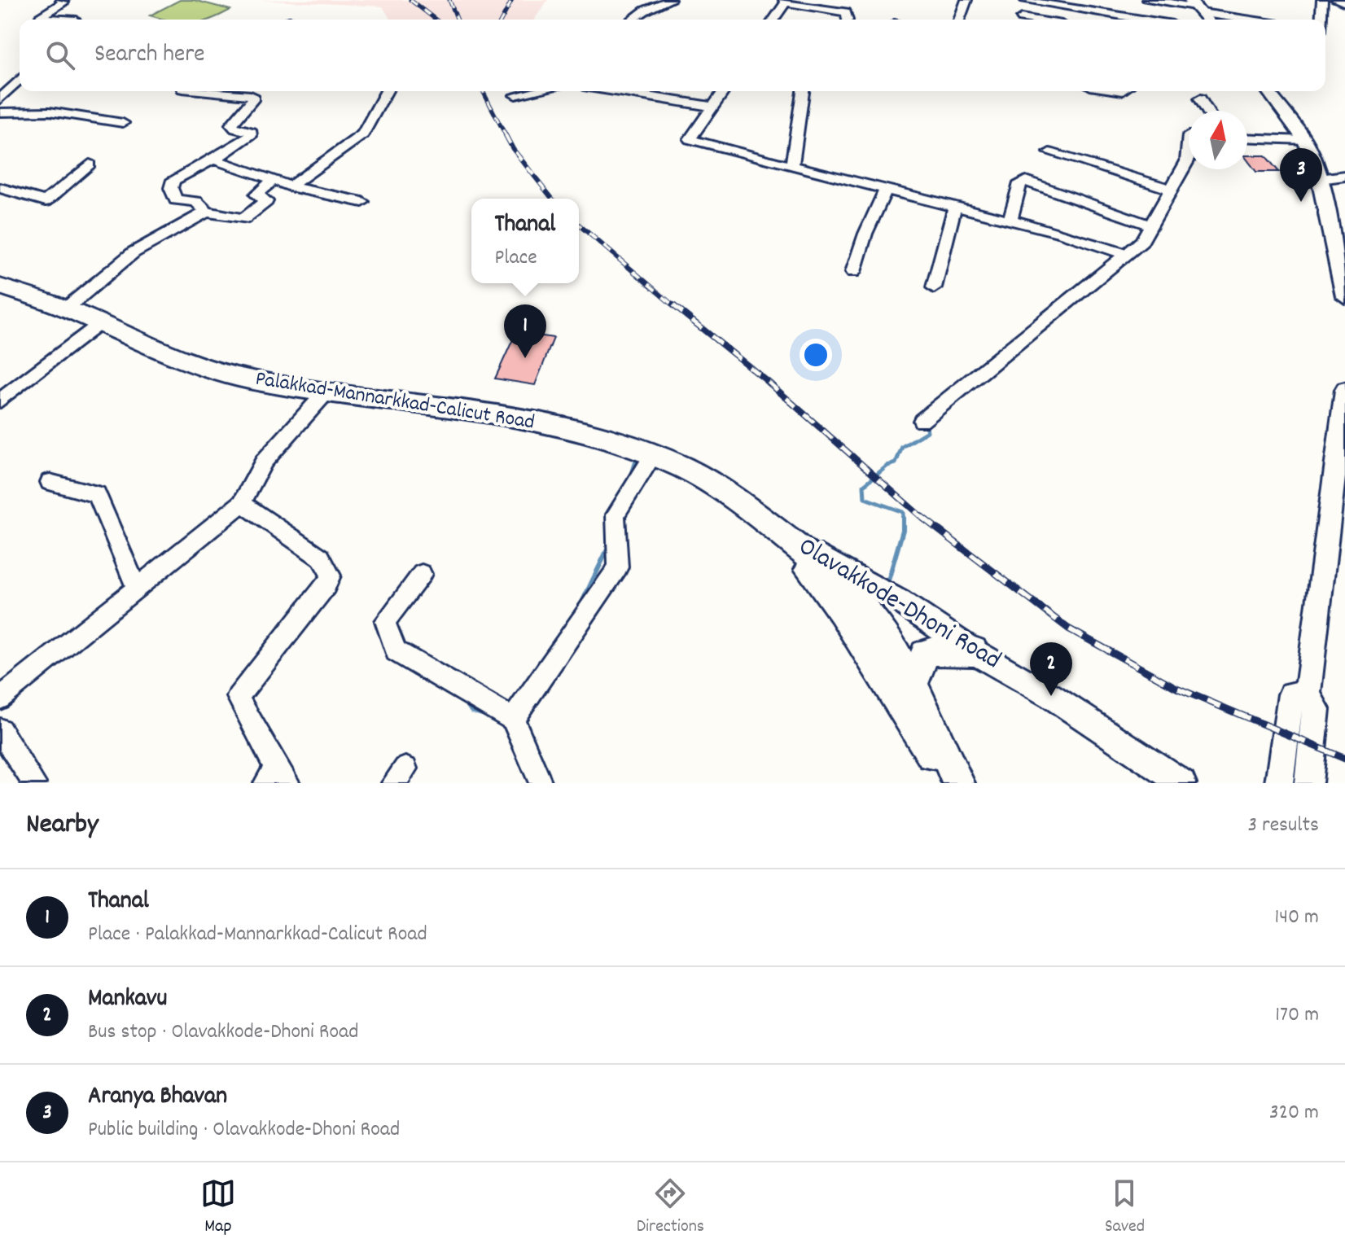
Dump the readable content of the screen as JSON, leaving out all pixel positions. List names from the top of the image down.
{
  "streets": {
    "highway": ["Palakkad-Mannarkkad-Calicut Road"],
    "main road": ["Olavakkode-Dhoni Road"]
  },
  "crossings": [
    ["Palakkad-Mannarkkad-Calicut Road", "Olavakkode-Dhoni Road"]
  ],
  "north": "top",
  "page": {
    "search": "Search here",
    "pins": ["3", "1", "2"],
    "popup": ["Thanal", "Place"],
    "heading": ["Nearby", "3 results"],
    "list": [
      {
        "mark": "1",
        "name": "Thanal",
        "note": "Place · Palakkad-Mannarkkad-Calicut Road",
        "value": "140 m"
      },
      {
        "mark": "2",
        "name": "Mankavu",
        "note": "Bus stop · Olavakkode-Dhoni Road",
        "value": "170 m"
      },
      {
        "mark": "3",
        "name": "Aranya Bhavan",
        "note": "Public building · Olavakkode-Dhoni Road",
        "value": "320 m"
      }
    ],
    "nav": ["Map", "Directions", "Saved"]
  }
}
